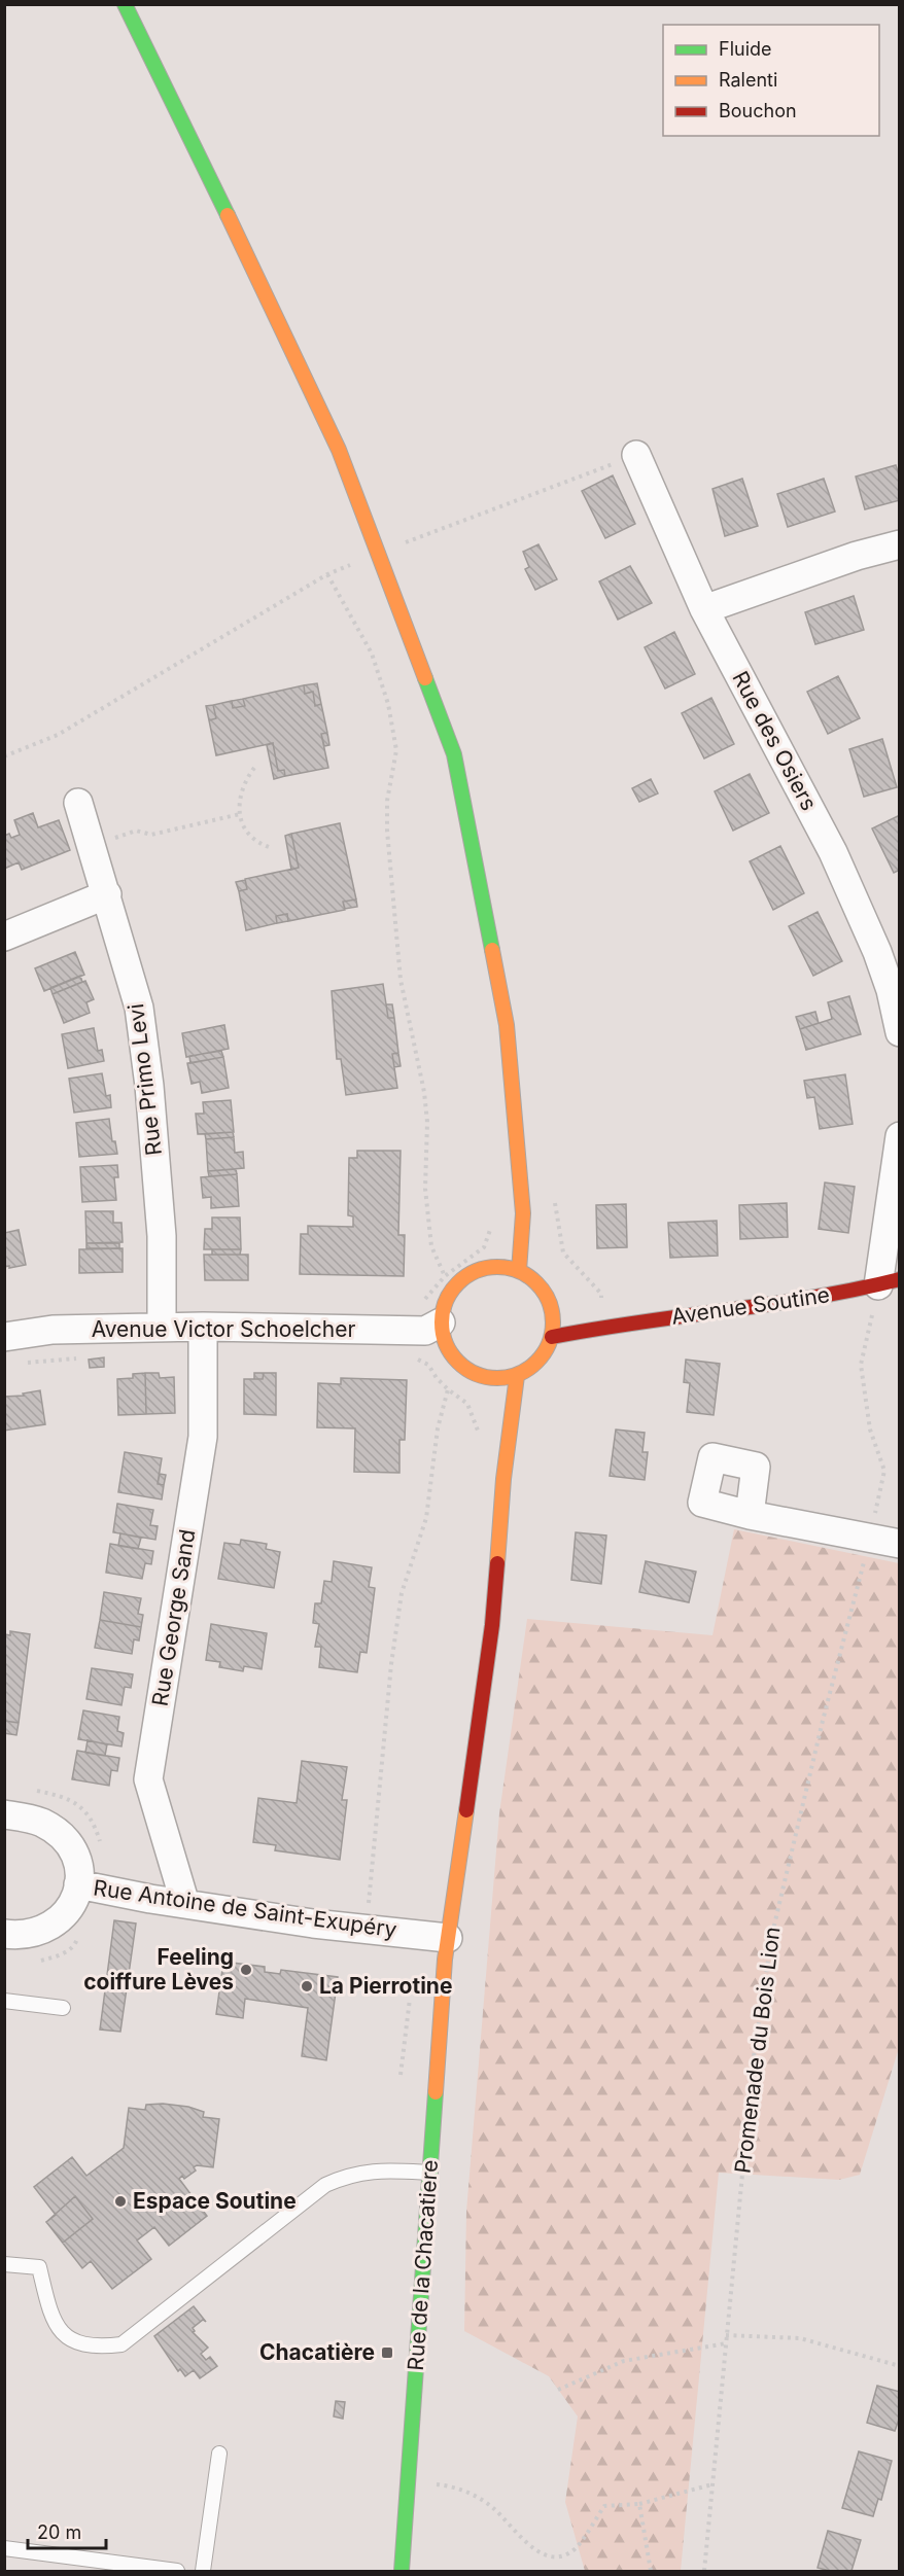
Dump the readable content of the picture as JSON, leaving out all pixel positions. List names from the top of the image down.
{
  "streets": {
    "street": [
      "Rue des Osiers",
      "Rue Primo Levi",
      "Avenue Soutine",
      "Avenue Victor Schoelcher",
      "Rue George Sand",
      "Rue Antoine de Saint-Exupéry",
      "Rue de la Chacatiere"
    ],
    "path": ["Promenade du Bois Lion"]
  },
  "crossings": [
    ["Rue Primo Levi", "Avenue Victor Schoelcher"],
    ["Avenue Soutine", "Avenue Victor Schoelcher"],
    ["Avenue Soutine", "Promenade du Bois Lion"],
    ["Avenue Soutine", "Rue de la Chacatiere"],
    ["Avenue Victor Schoelcher", "Rue George Sand"],
    ["Avenue Victor Schoelcher", "Rue de la Chacatiere"],
    ["Rue George Sand", "Rue Antoine de Saint-Exupéry"],
    ["Rue Antoine de Saint-Exupéry", "Rue de la Chacatiere"]
  ],
  "places": {
    "other": ["Feeling coiffure Lèves", "La Pierrotine", "Espace Soutine"],
    "transit": ["Chacatière"]
  },
  "legend": ["Fluide", "Ralenti", "Bouchon"],
  "scale_bar": "20 m"
}
